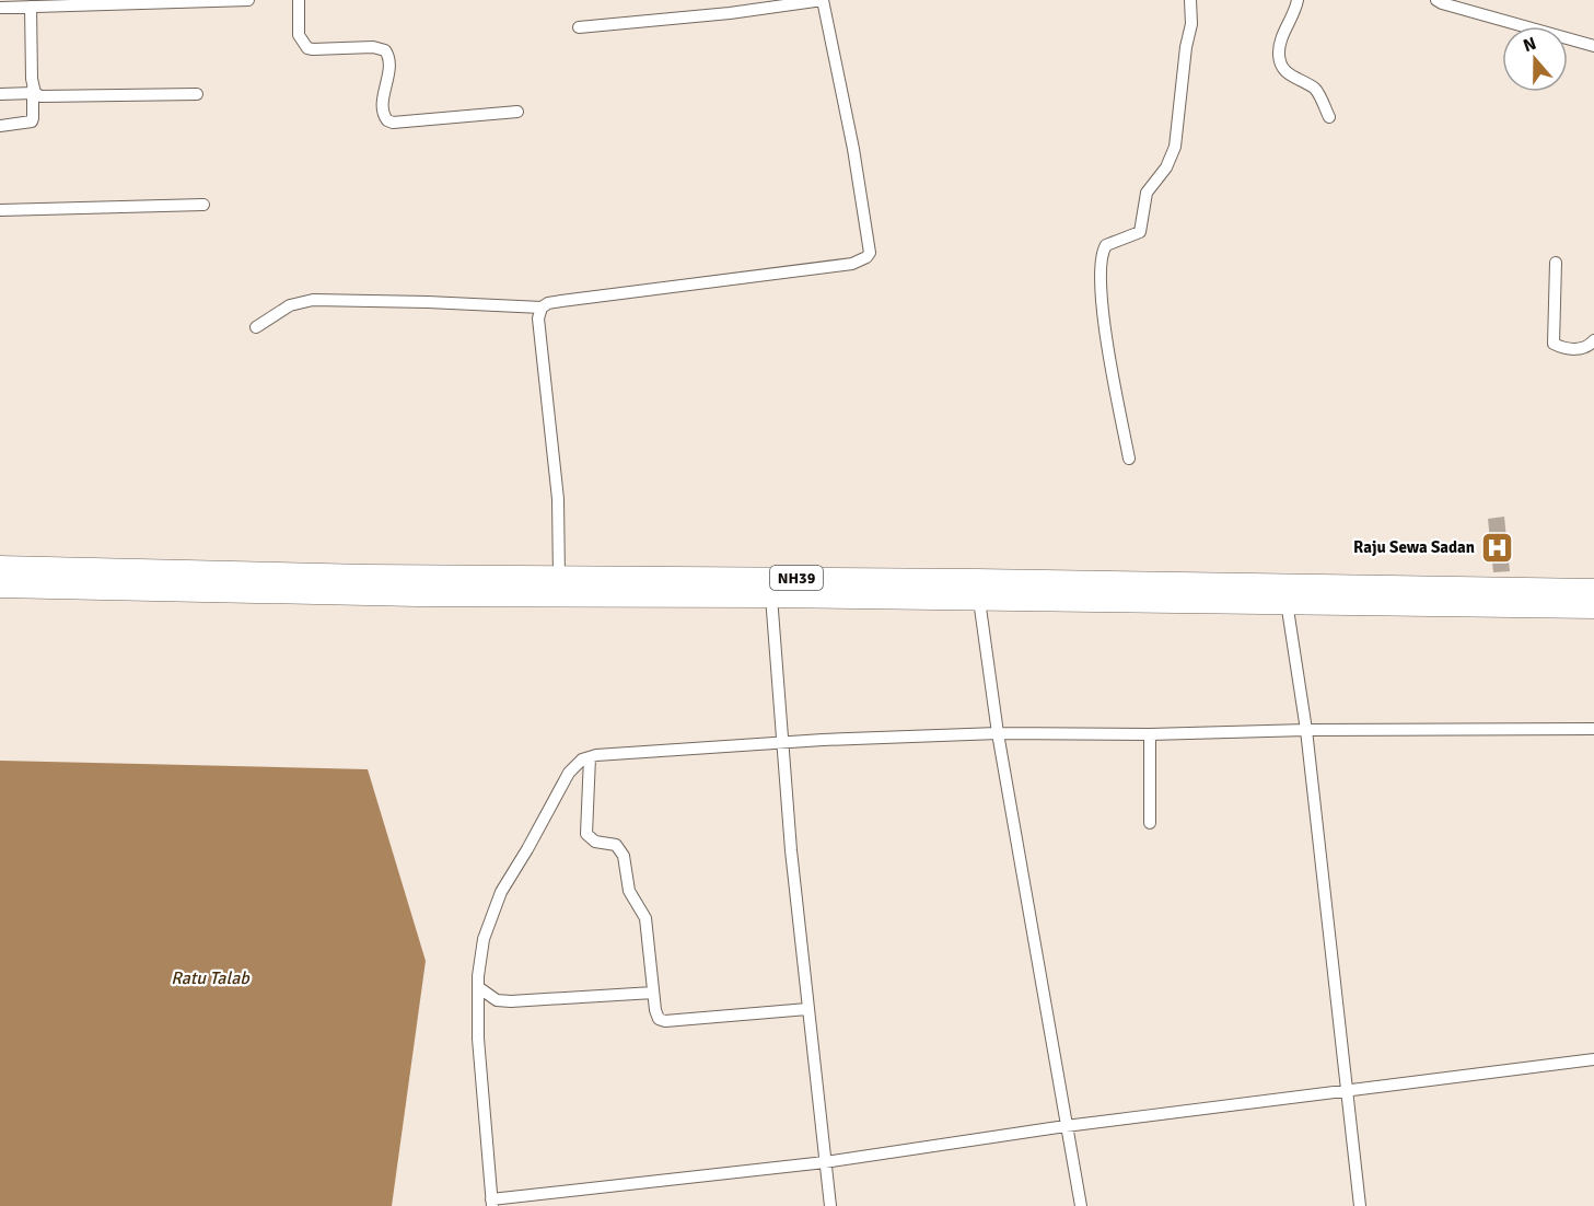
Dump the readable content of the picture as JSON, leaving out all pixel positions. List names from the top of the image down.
{
  "streets": {
    "highway": ["NH39"]
  },
  "water": ["Ratu Talab"],
  "places": {
    "hospital": ["Raju Sewa Sadan"]
  },
  "north": "top"
}
